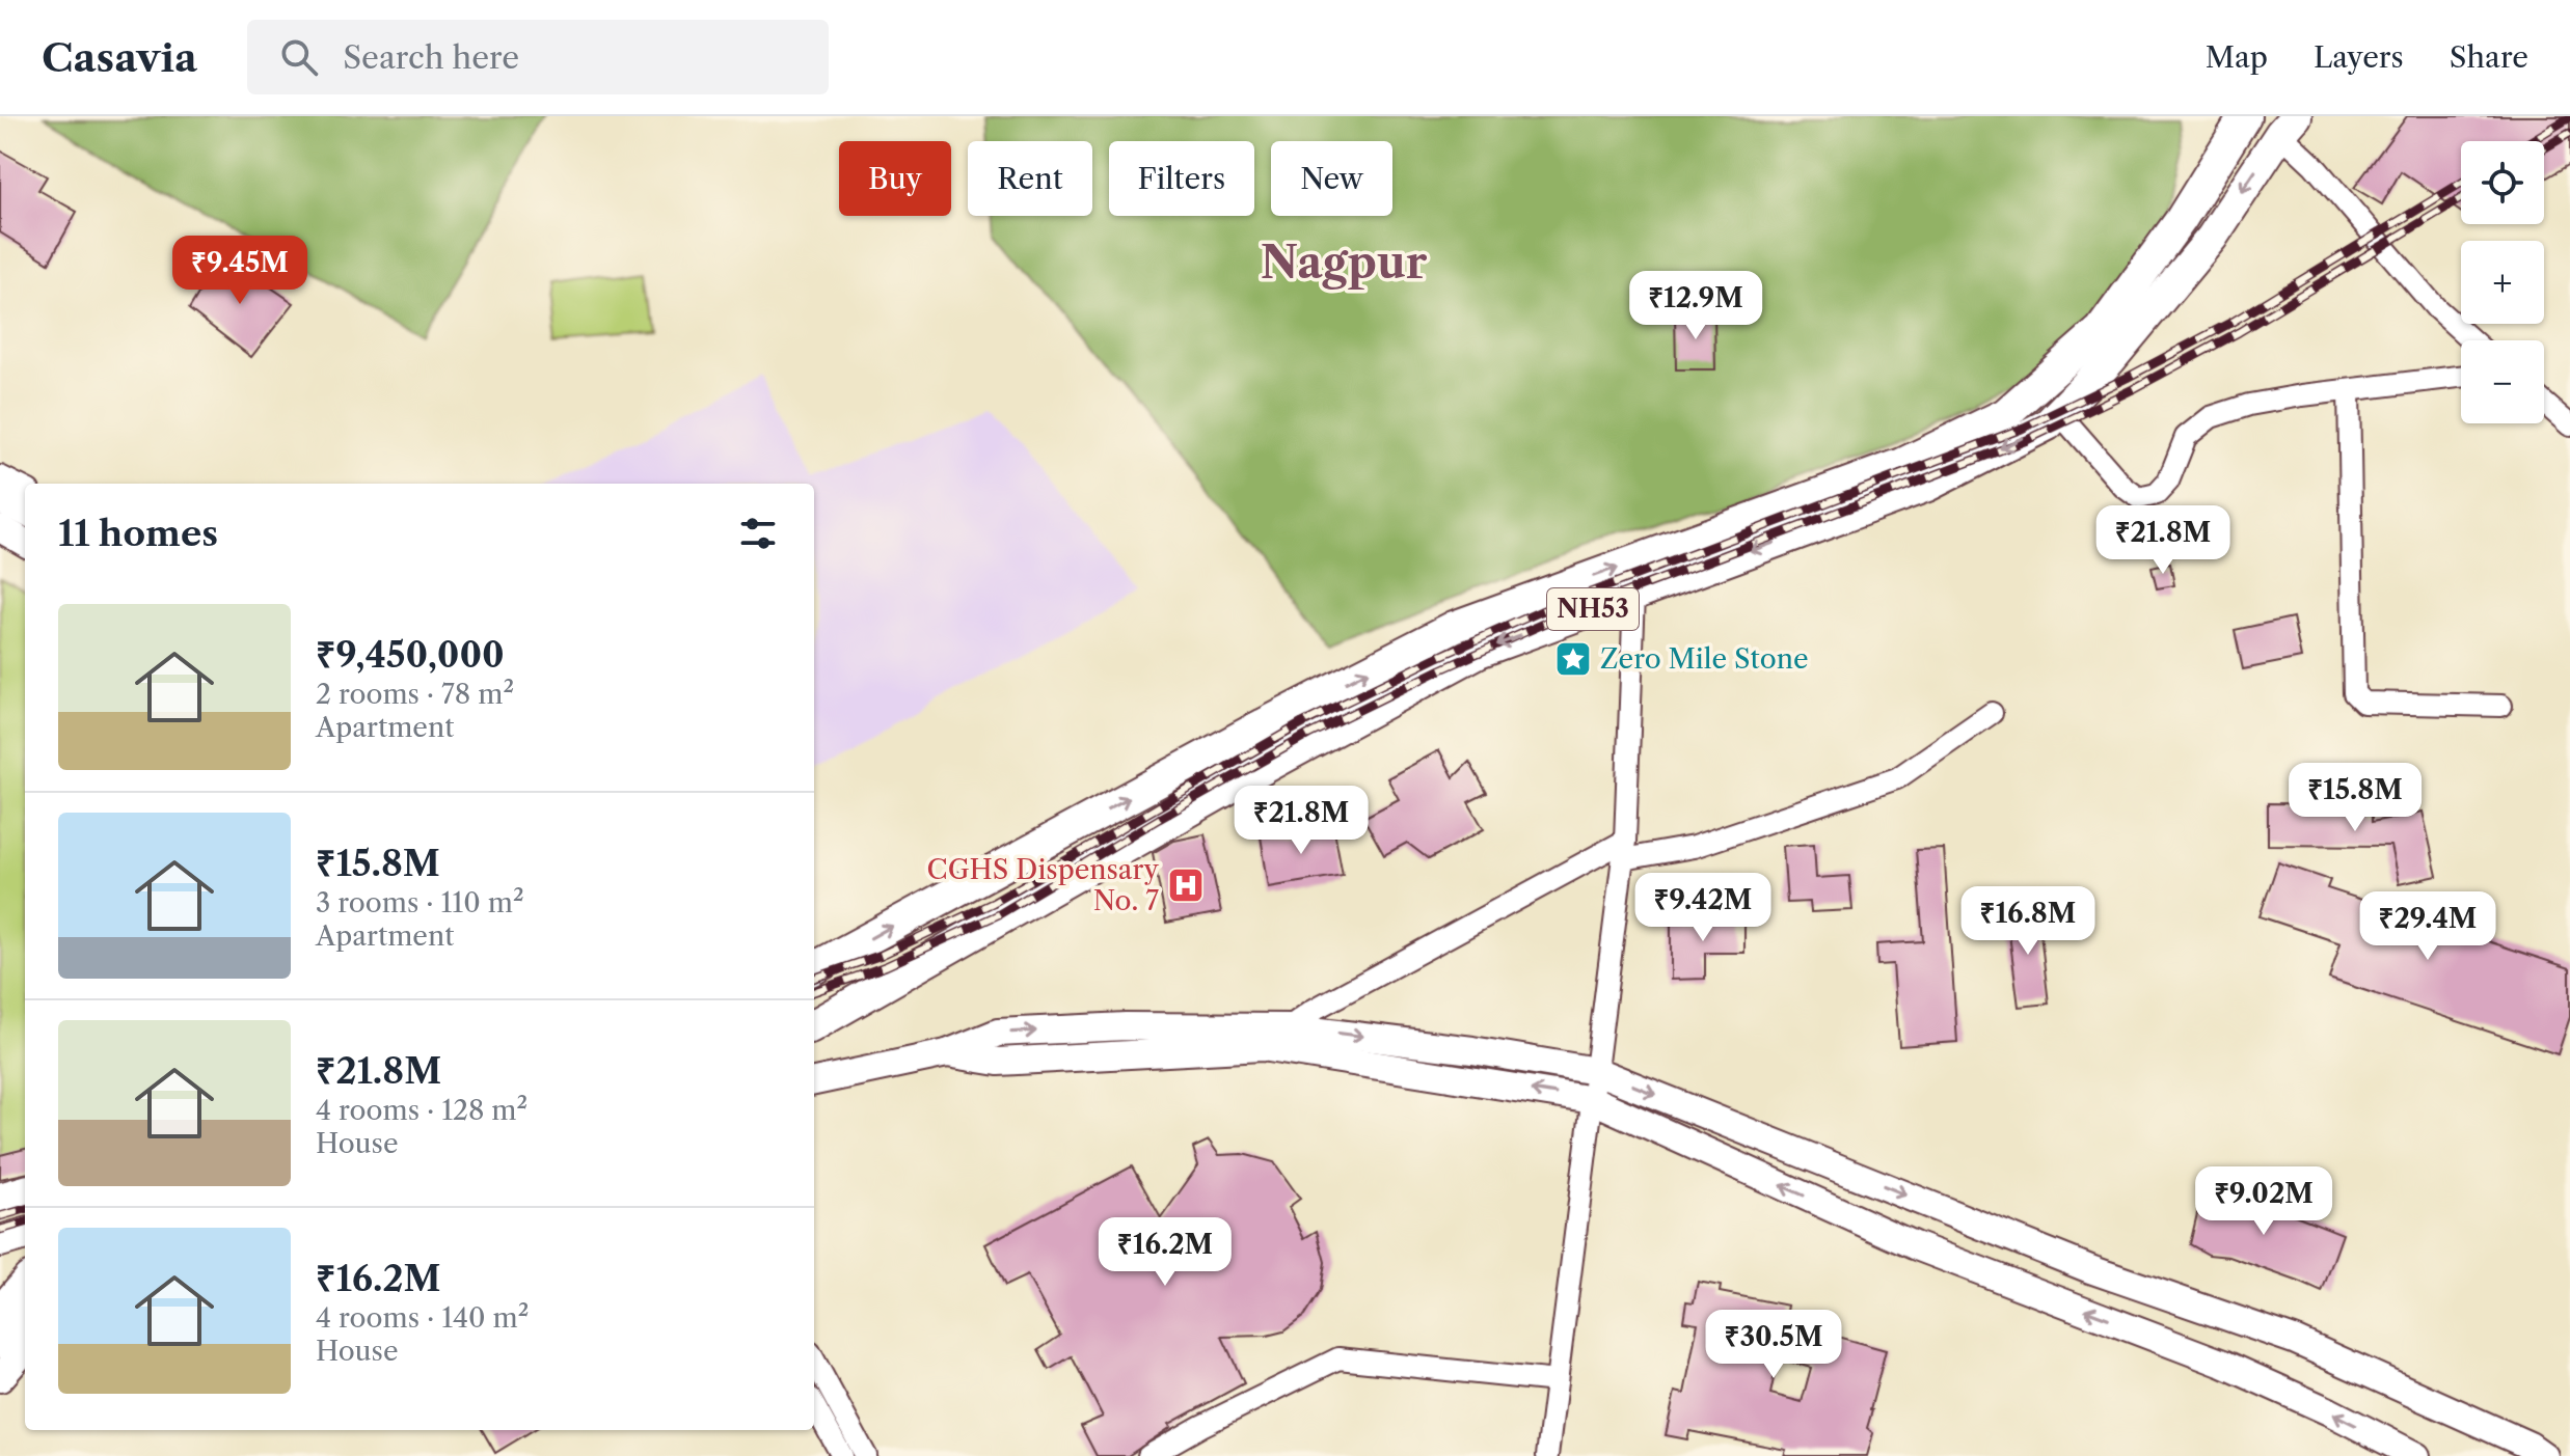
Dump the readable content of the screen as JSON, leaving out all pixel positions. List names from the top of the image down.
{
  "streets": {
    "highway": ["NH53"]
  },
  "districts": ["Nagpur"],
  "places": {
    "place": ["Zero Mile Stone"],
    "hospital": ["CGHS Dispensary No. 7"]
  },
  "page": {
    "header": "Casavia",
    "search": "Search here",
    "nav": ["Map", "Layers", "Share"],
    "map_buttons": ["+", "−"],
    "chip": [
      "Buy",
      "Rent",
      "Filters",
      "New"
    ],
    "price": [
      "₹9.45M",
      "₹12.9M",
      "₹21.8M",
      "₹15.8M",
      "₹21.8M",
      "₹9.42M",
      "₹16.8M",
      "₹29.4M",
      "₹9.02M",
      "₹16.2M",
      "₹30.5M"
    ],
    "heading": "11 homes",
    "list": [
      {
        "name": "₹9,450,000",
        "note": "2 rooms · 78 m² · Apartment"
      },
      {
        "name": "₹15.8M",
        "note": "3 rooms · 110 m² · Apartment"
      },
      {
        "name": "₹21.8M",
        "note": "4 rooms · 128 m² · House"
      },
      {
        "name": "₹16.2M",
        "note": "4 rooms · 140 m² · House"
      }
    ]
  }
}
